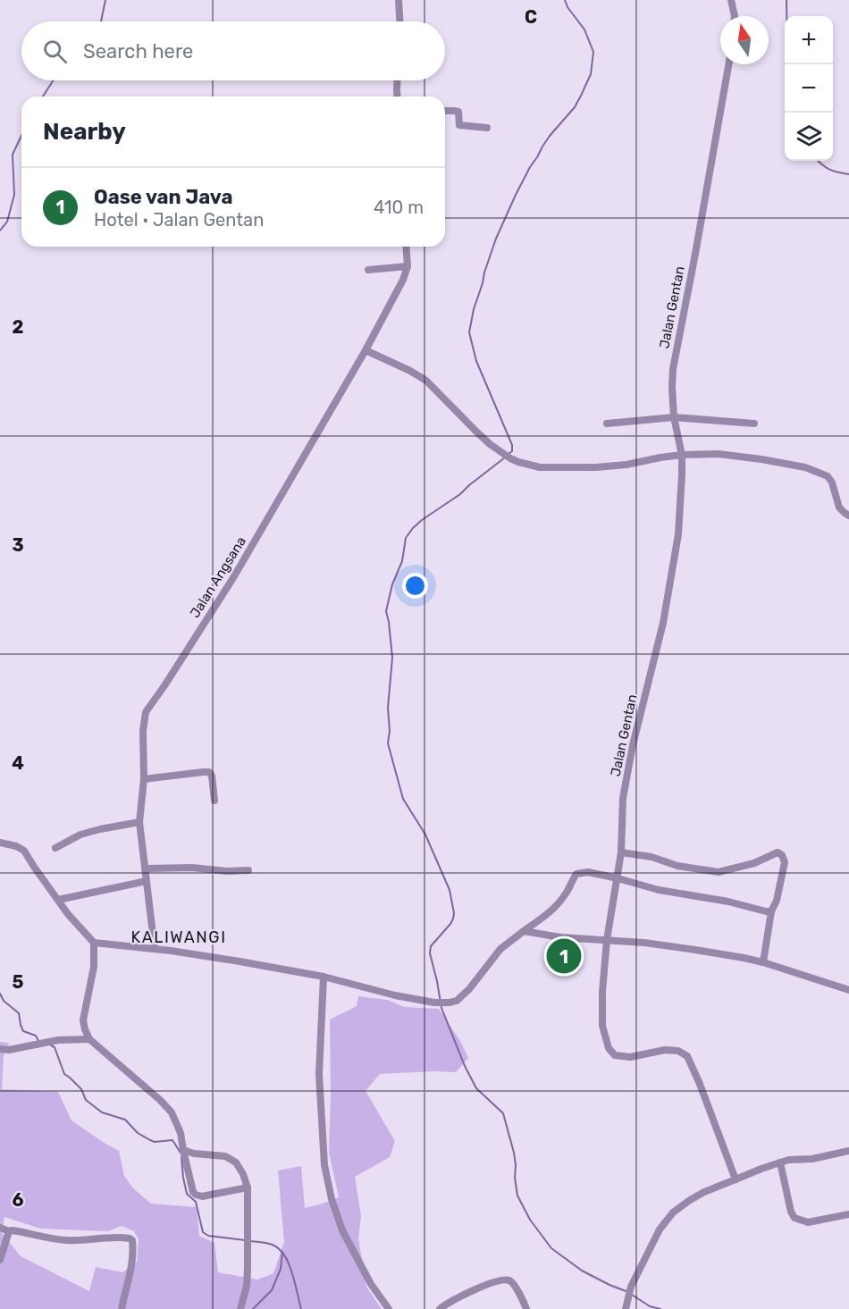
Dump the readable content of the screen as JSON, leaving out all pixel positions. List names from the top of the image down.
{
  "streets": {
    "street": ["Jalan Gentan", "Jalan Angsana"]
  },
  "districts": ["KALIWANGI"],
  "north": "top",
  "page": {
    "map_buttons": ["+", "−"],
    "search": "Search here",
    "heading": "Nearby",
    "list": [
      {
        "mark": "1",
        "name": "Oase van Java",
        "note": "Hotel · Jalan Gentan",
        "value": "410 m"
      }
    ],
    "pins": "1"
  },
  "grid": {
    "columns": ["C"],
    "rows": [
      "2",
      "3",
      "4",
      "5",
      "6"
    ]
  }
}
